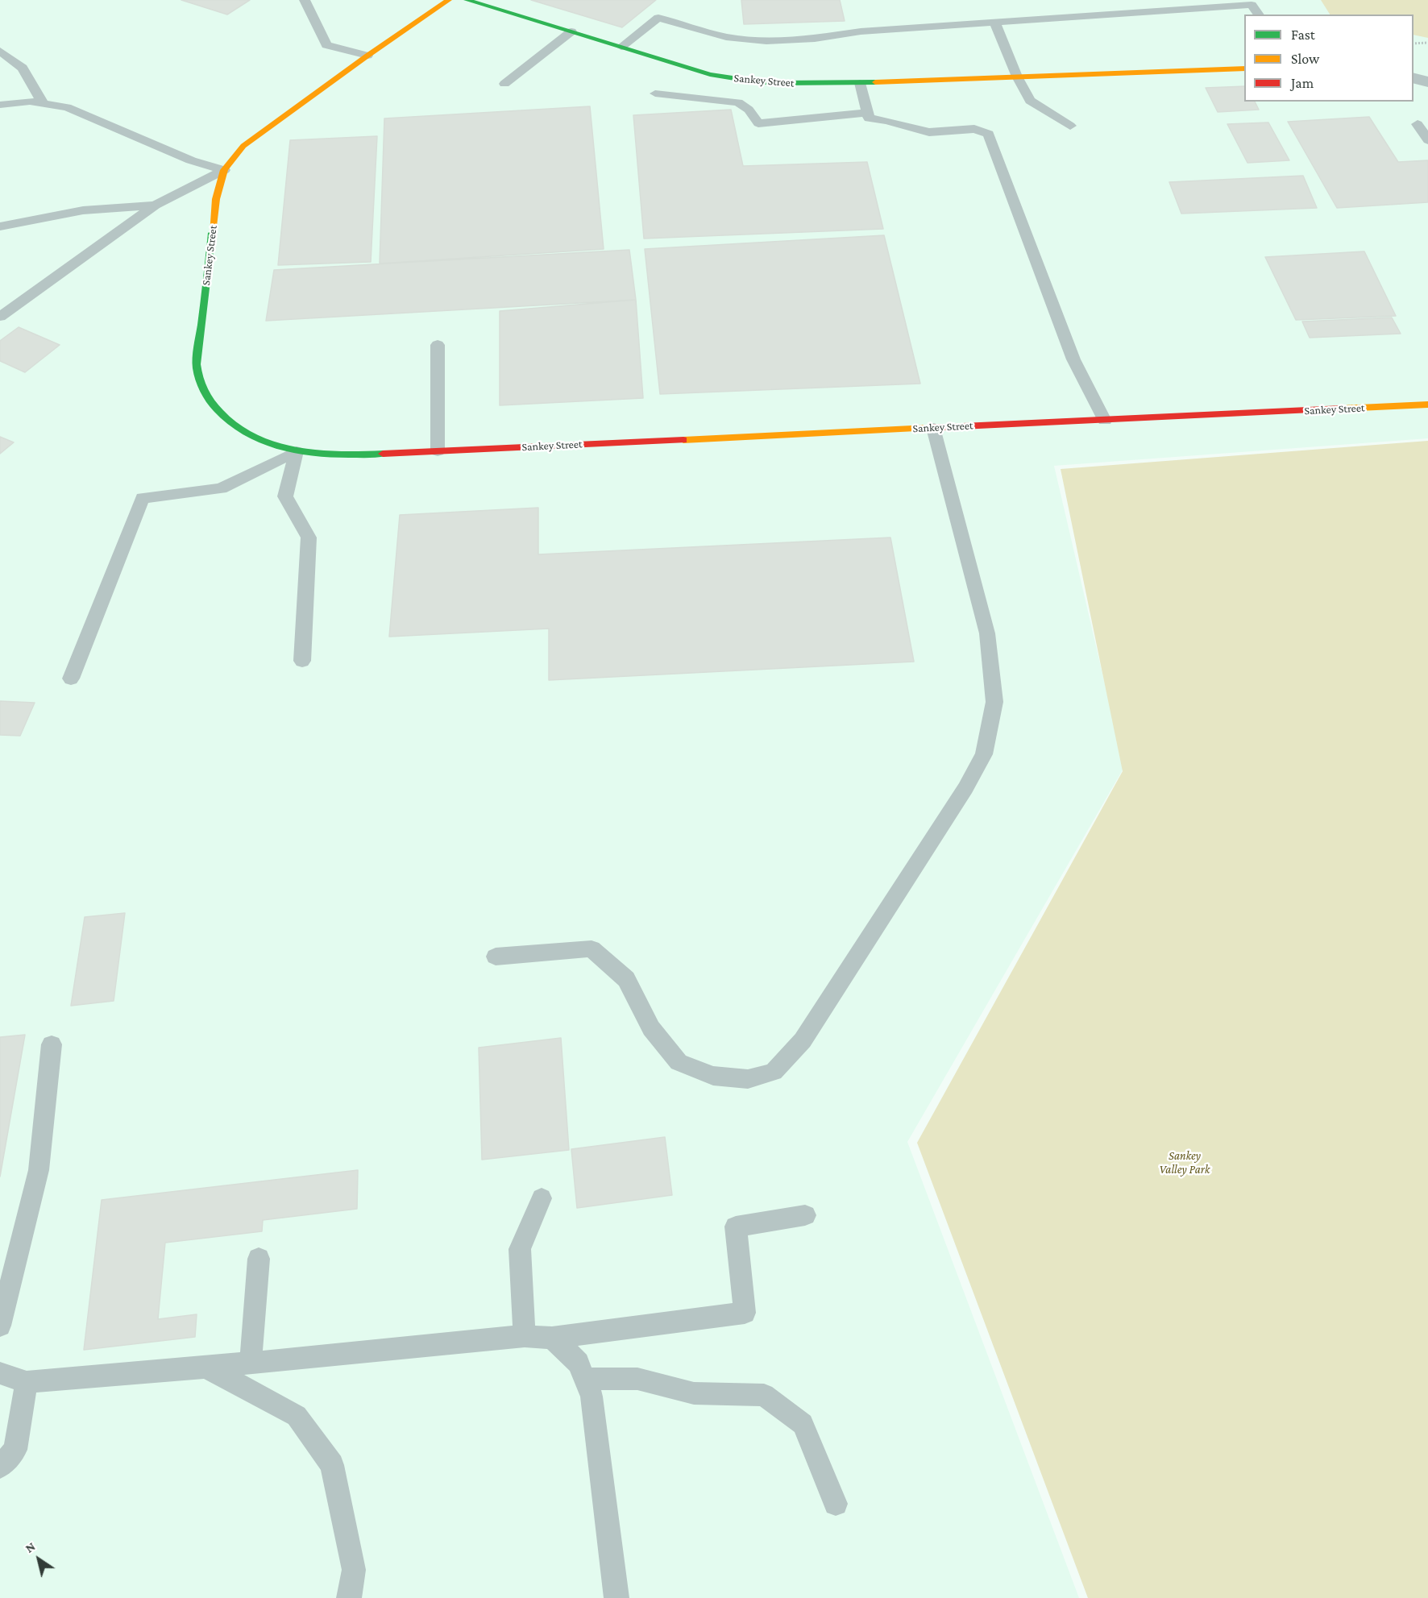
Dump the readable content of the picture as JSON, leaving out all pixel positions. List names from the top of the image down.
{
  "streets": {
    "street": ["Sankey Street"]
  },
  "parks": ["Sankey Valley Park"],
  "legend": ["Fast", "Slow", "Jam"],
  "north": "top left"
}
